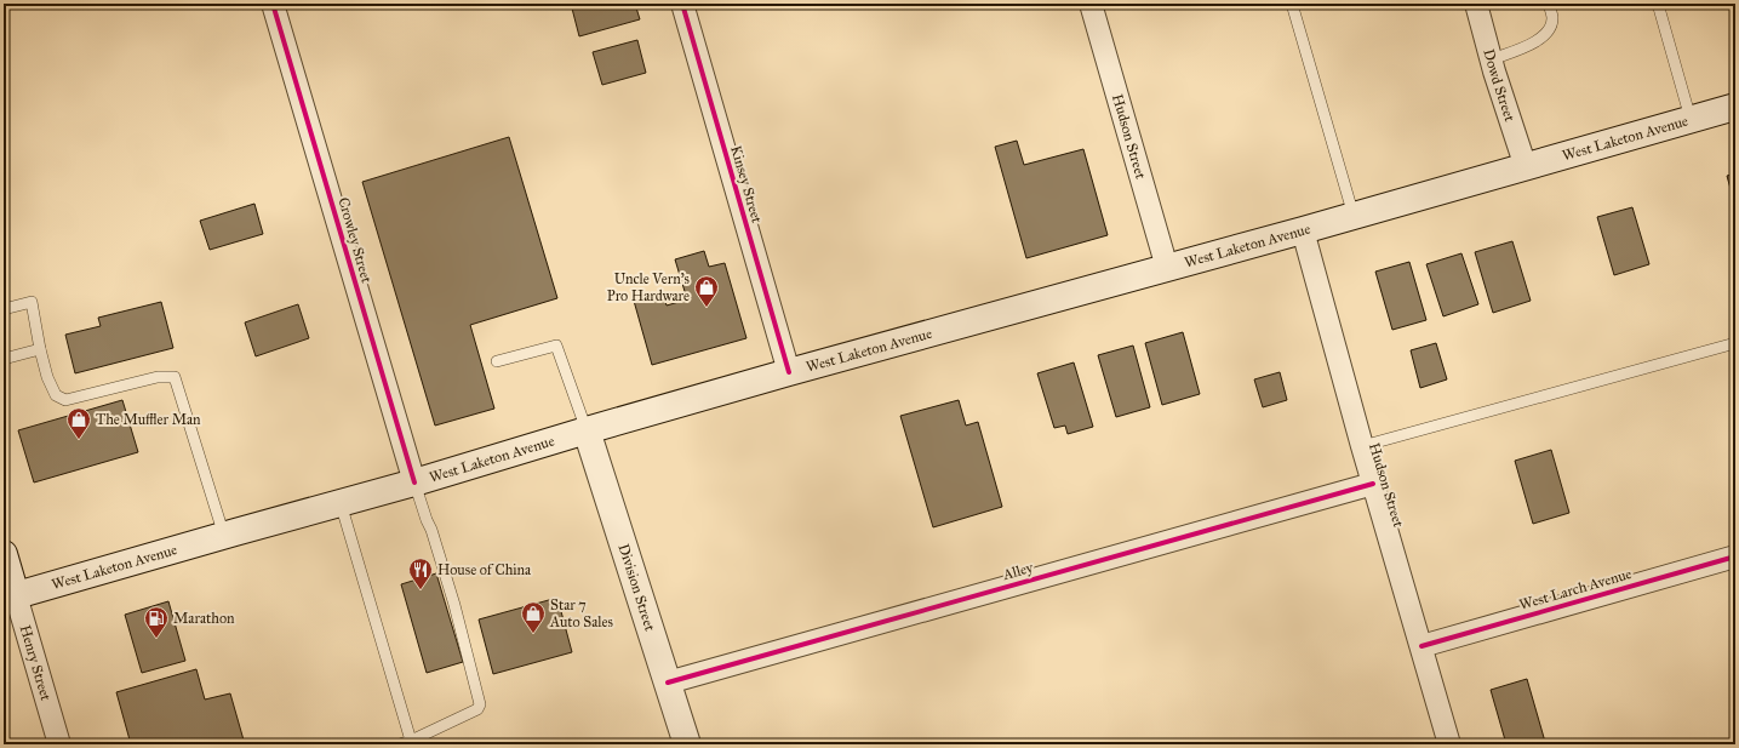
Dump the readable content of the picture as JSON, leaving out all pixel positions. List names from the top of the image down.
{
  "streets": {
    "main road": ["West Laketon Avenue", "Division Street", "Henry Street"],
    "street": [
      "Dowd Street",
      "Hudson Street",
      "Kinsey Street",
      "Crowley Street",
      "Alley",
      "West Larch Avenue"
    ]
  },
  "crossings": [
    ["Dowd Street", "West Laketon Avenue"],
    ["Hudson Street", "West Laketon Avenue"],
    ["Hudson Street", "Alley"],
    ["Hudson Street", "West Larch Avenue"],
    ["West Laketon Avenue", "Kinsey Street"],
    ["West Laketon Avenue", "Crowley Street"],
    ["West Laketon Avenue", "Division Street"],
    ["West Laketon Avenue", "Henry Street"],
    ["Alley", "Division Street"]
  ],
  "places": {
    "shop": ["Uncle Vern's Pro Hardware", "The Muffler Man", "Star 7 Auto Sales"],
    "restaurant": ["House of China"],
    "fuel station": ["Marathon"]
  }
}
